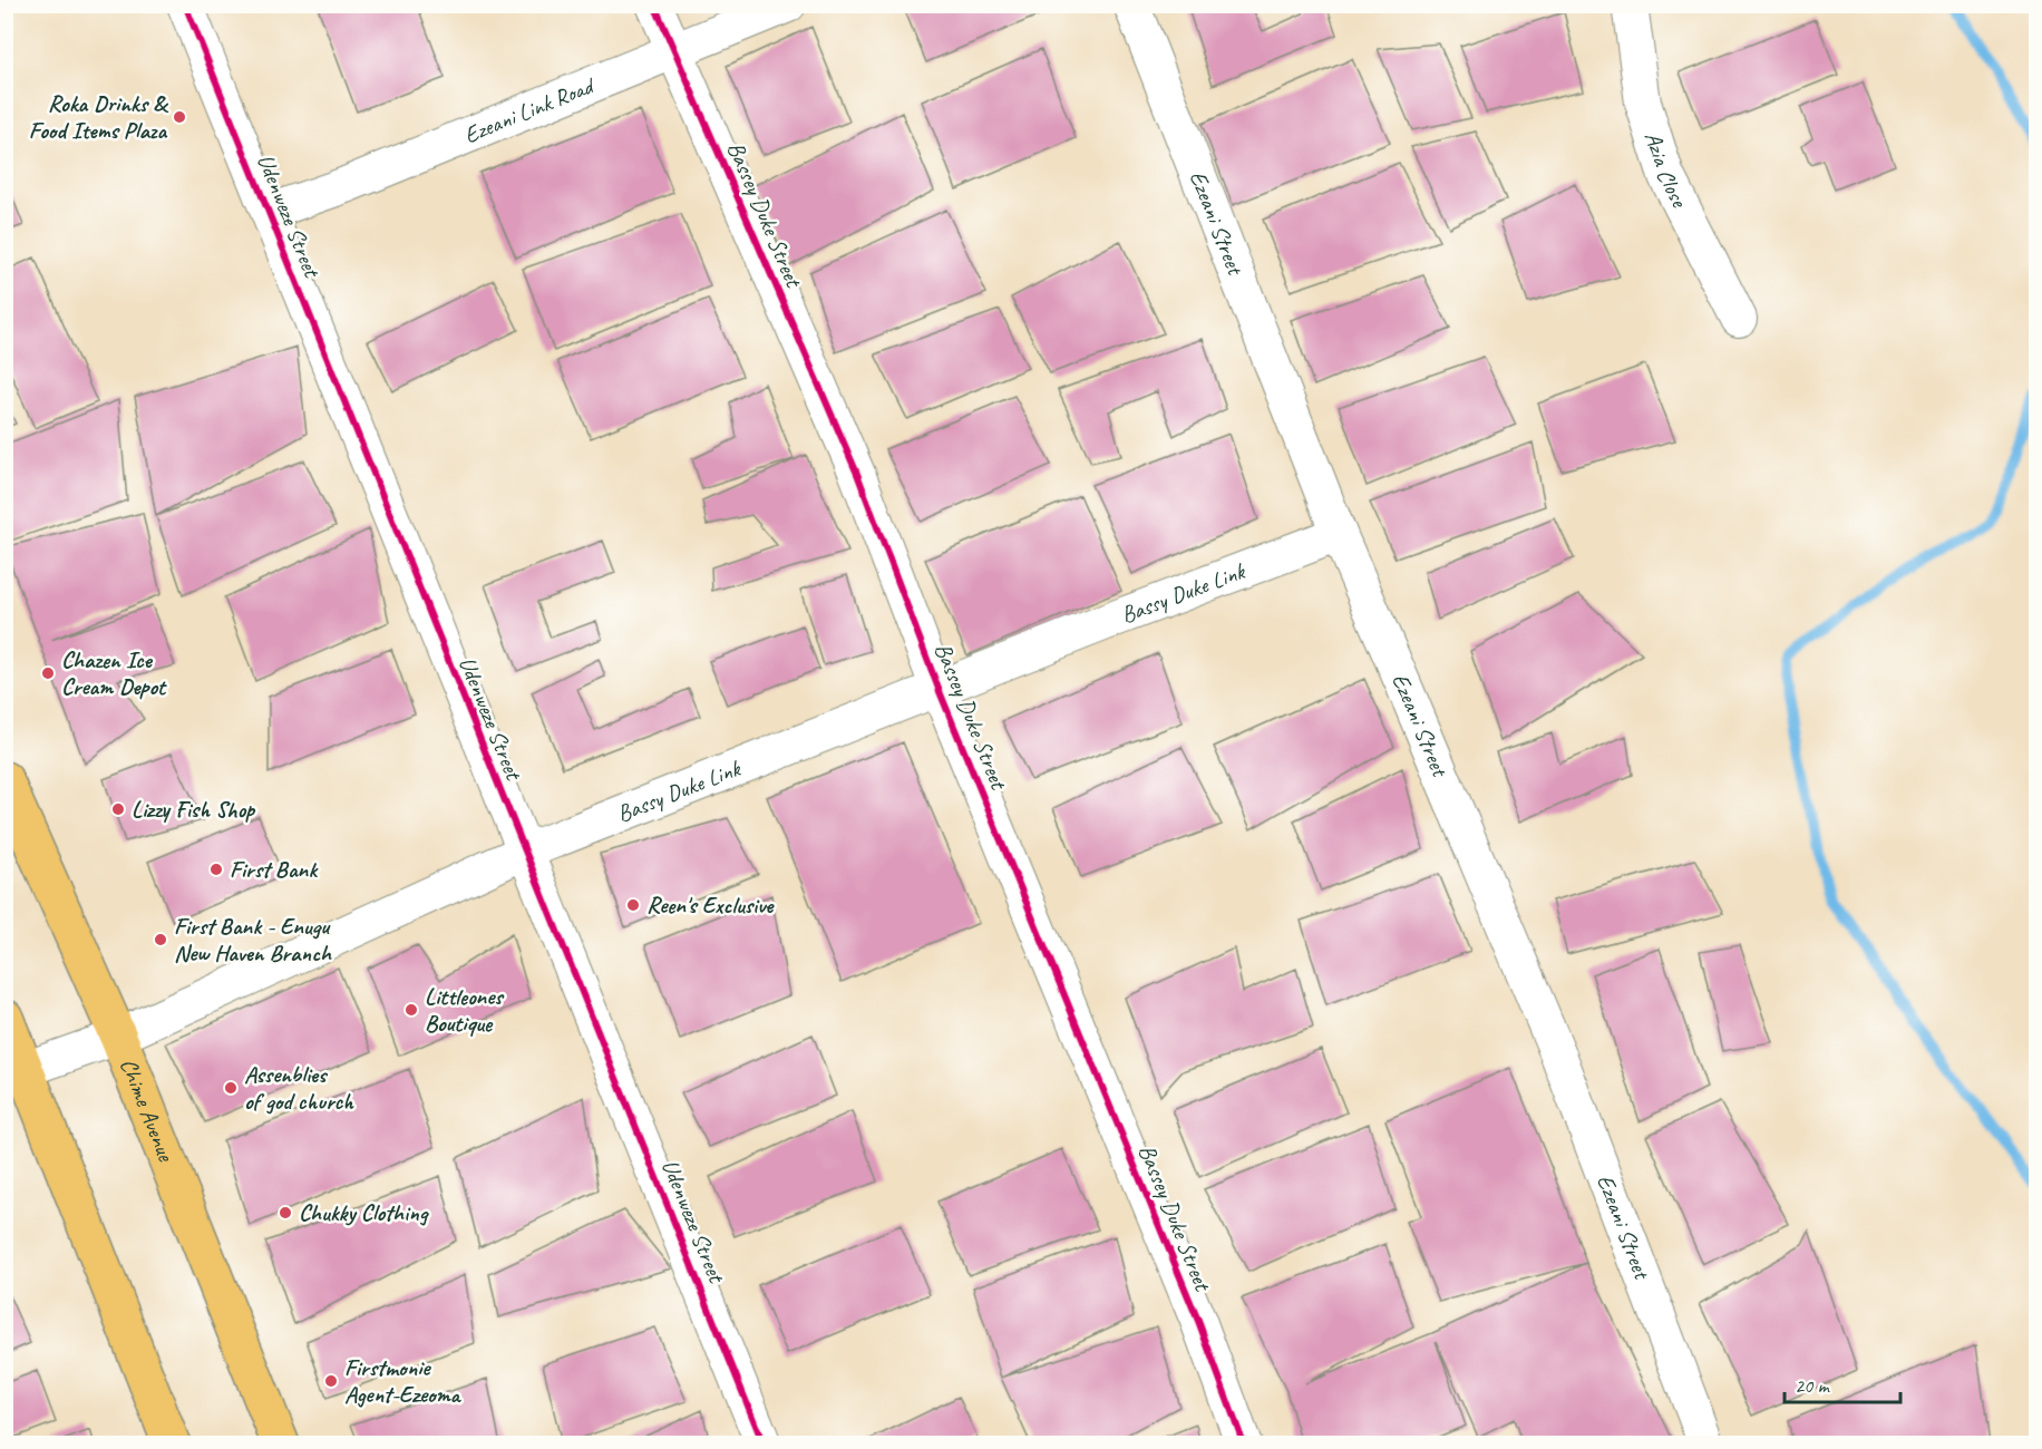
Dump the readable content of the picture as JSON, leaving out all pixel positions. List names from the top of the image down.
{
  "streets": {
    "main road": ["Chime Avenue"],
    "street": [
      "Ezeani Link Road",
      "Azia Close",
      "Bassey Duke Street",
      "Udenweze Street",
      "Ezeani Street",
      "Bassy Duke Link"
    ]
  },
  "crossings": [
    ["Ezeani Link Road", "Bassey Duke Street"],
    ["Ezeani Link Road", "Udenweze Street"],
    ["Bassey Duke Street", "Bassy Duke Link"],
    ["Udenweze Street", "Bassy Duke Link"],
    ["Ezeani Street", "Bassy Duke Link"],
    ["Bassy Duke Link", "Chime Avenue"]
  ],
  "places": [
    "Roka Drinks & Food Items Plaza",
    "Chazen Ice Cream Depot",
    "Lizzy Fish Shop",
    "First Bank",
    "Reen's Exclusive",
    "First Bank - Enugu New Haven Branch",
    "Littleones Boutique",
    "Assenblies of god church",
    "Chukky Clothing",
    "Firstmonie Agent-Ezeoma"
  ],
  "scale_bar": "20 m"
}
